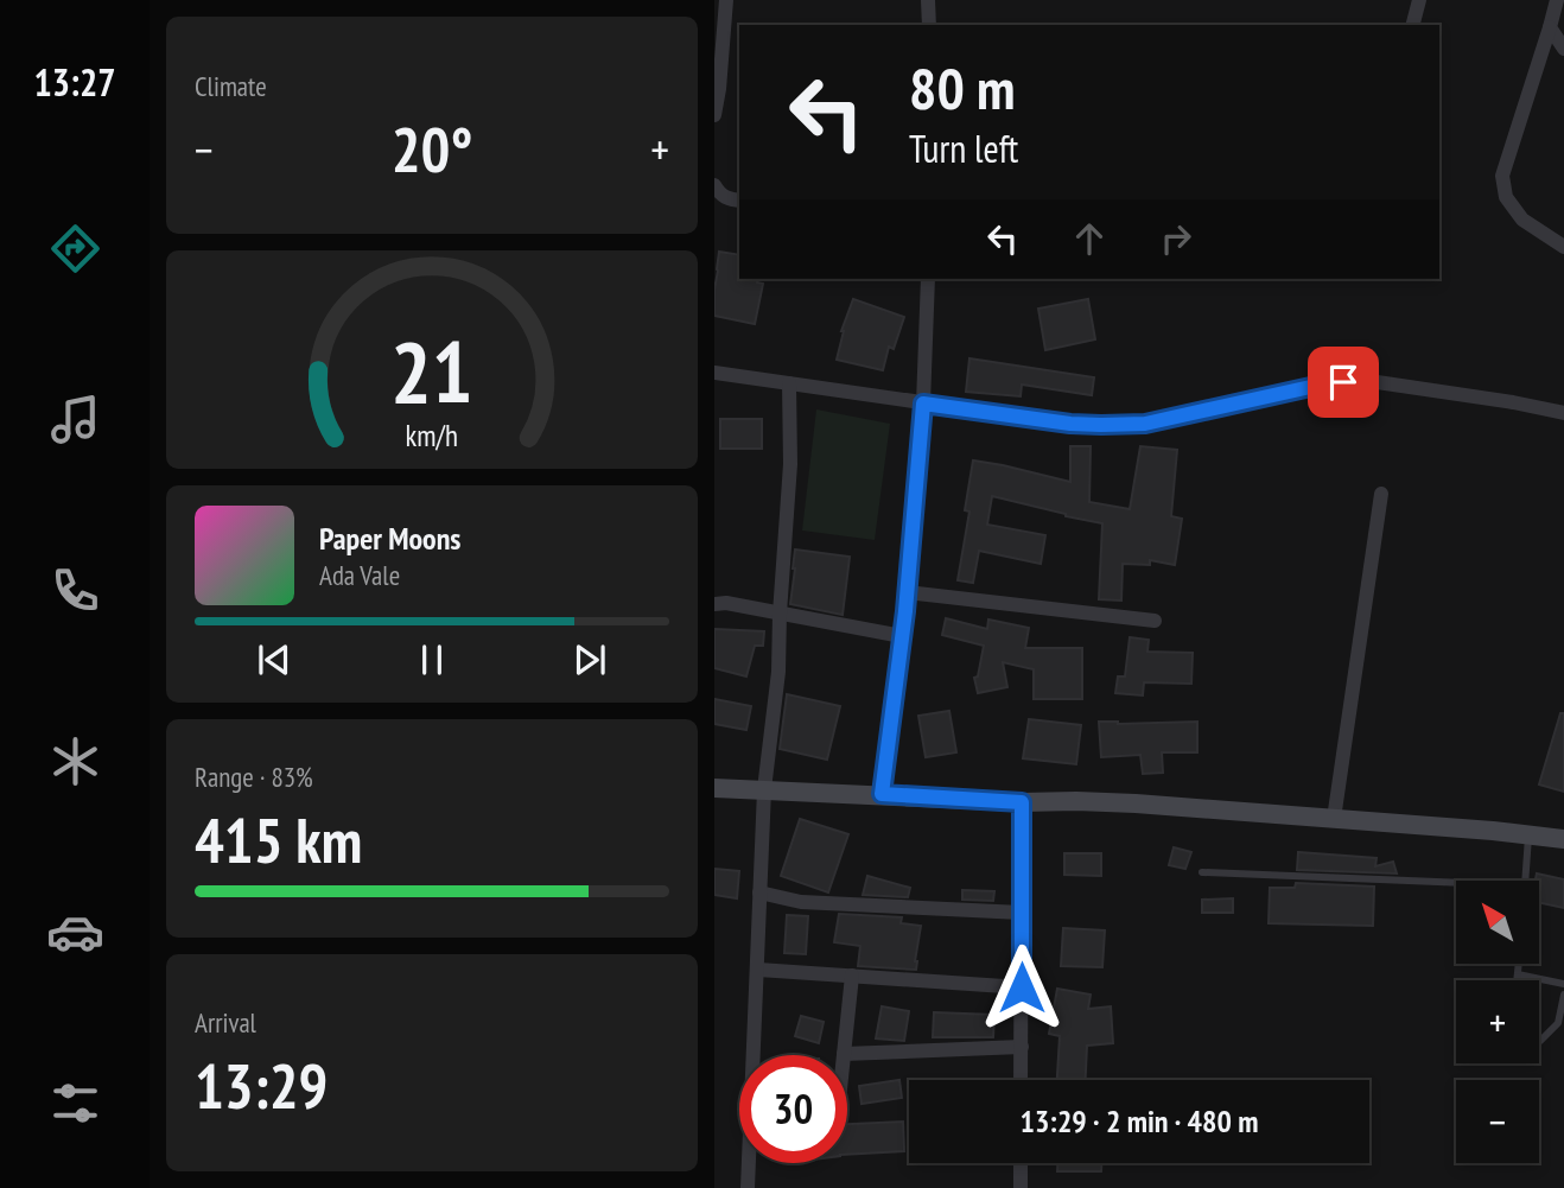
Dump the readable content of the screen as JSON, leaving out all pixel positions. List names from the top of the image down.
{
  "north": "top left",
  "page": {
    "tabs": "13:27",
    "tile": [
      "Climate",
      ["Range · 83%", "415 km"],
      ["Arrival", "13:29"]
    ],
    "turn": ["80 m", "Turn left"],
    "heat": ["−", "20°", "+"],
    "song": ["Paper Moons", "Ada Vale"],
    "map_buttons": ["+", "−"],
    "limit": "30",
    "trip": "13:29 · 2 min · 480 m",
    "gauge": ["21", "km/h"]
  }
}
